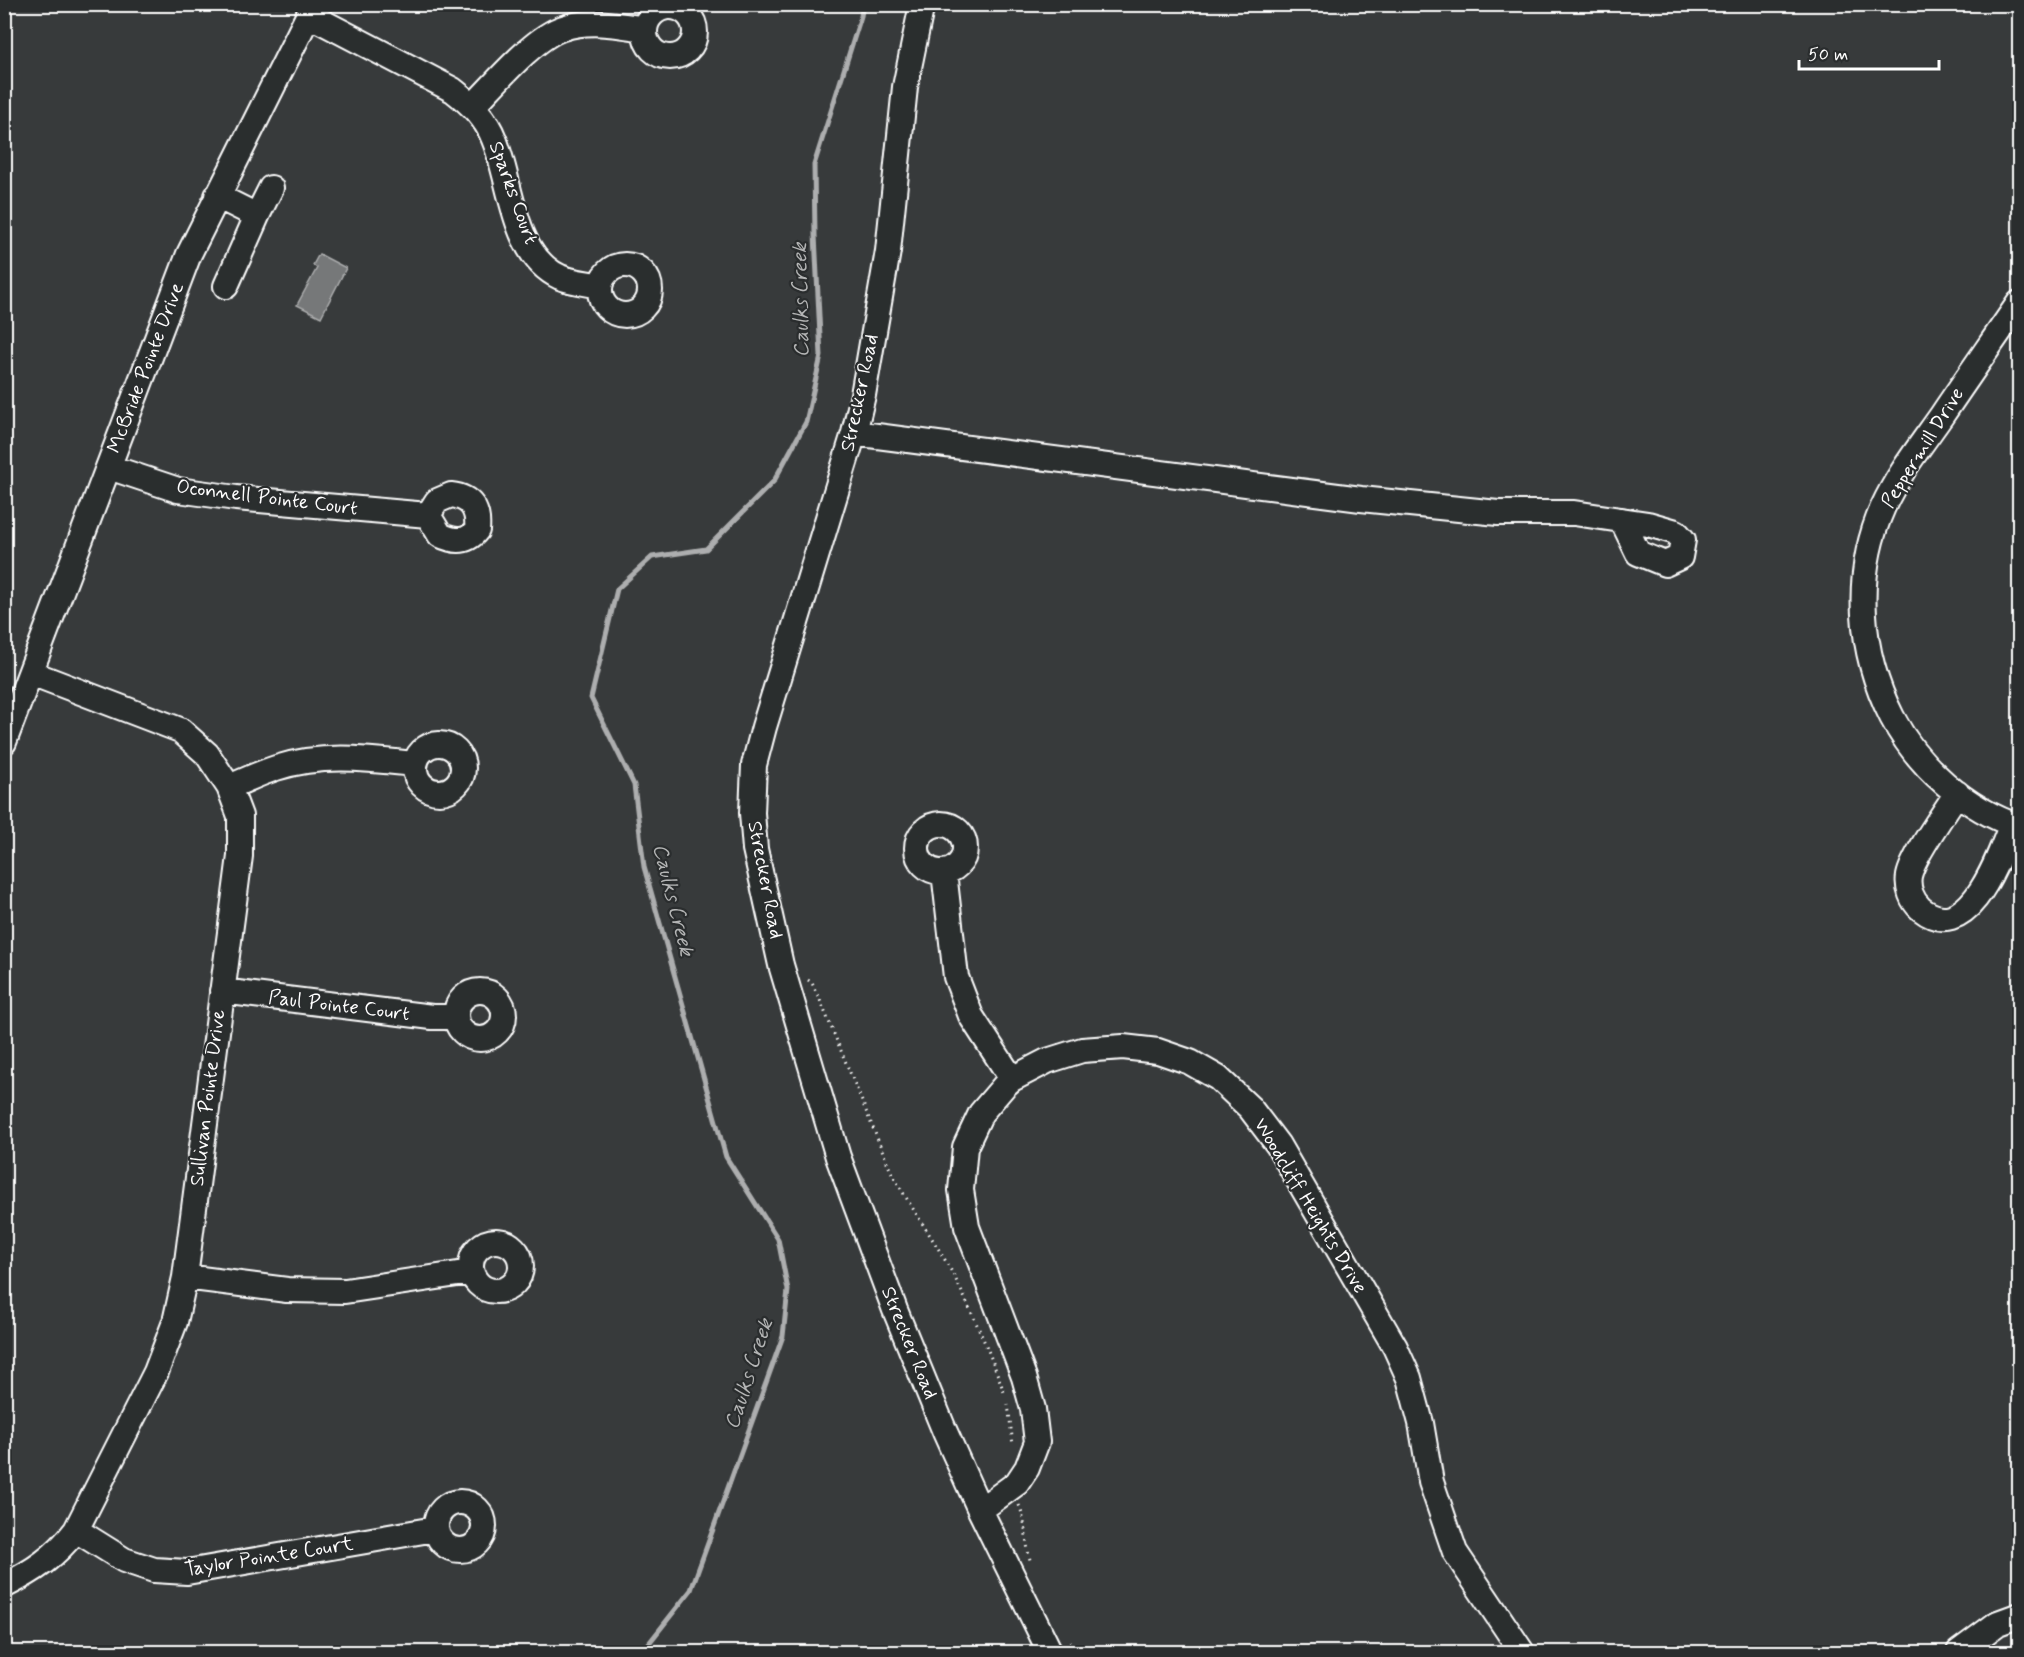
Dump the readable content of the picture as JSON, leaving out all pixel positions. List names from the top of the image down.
{
  "streets": {
    "street": [
      "Sparks Court",
      "McBride Pointe Drive",
      "Strecker Road",
      "Peppermill Drive",
      "Oconnell Pointe Court",
      "Paul Pointe Court",
      "Sullivan Pointe Drive",
      "Woodcliff Heights Drive",
      "Taylor Pointe Court"
    ]
  },
  "crossings": [
    ["Sparks Court", "McBride Pointe Drive"],
    ["McBride Pointe Drive", "Oconnell Pointe Court"],
    ["McBride Pointe Drive", "Sullivan Pointe Drive"],
    ["Strecker Road", "Woodcliff Heights Drive"],
    ["Paul Pointe Court", "Sullivan Pointe Drive"],
    ["Sullivan Pointe Drive", "Taylor Pointe Court"]
  ],
  "water": ["Caulks Creek"],
  "scale_bar": "50 m"
}
